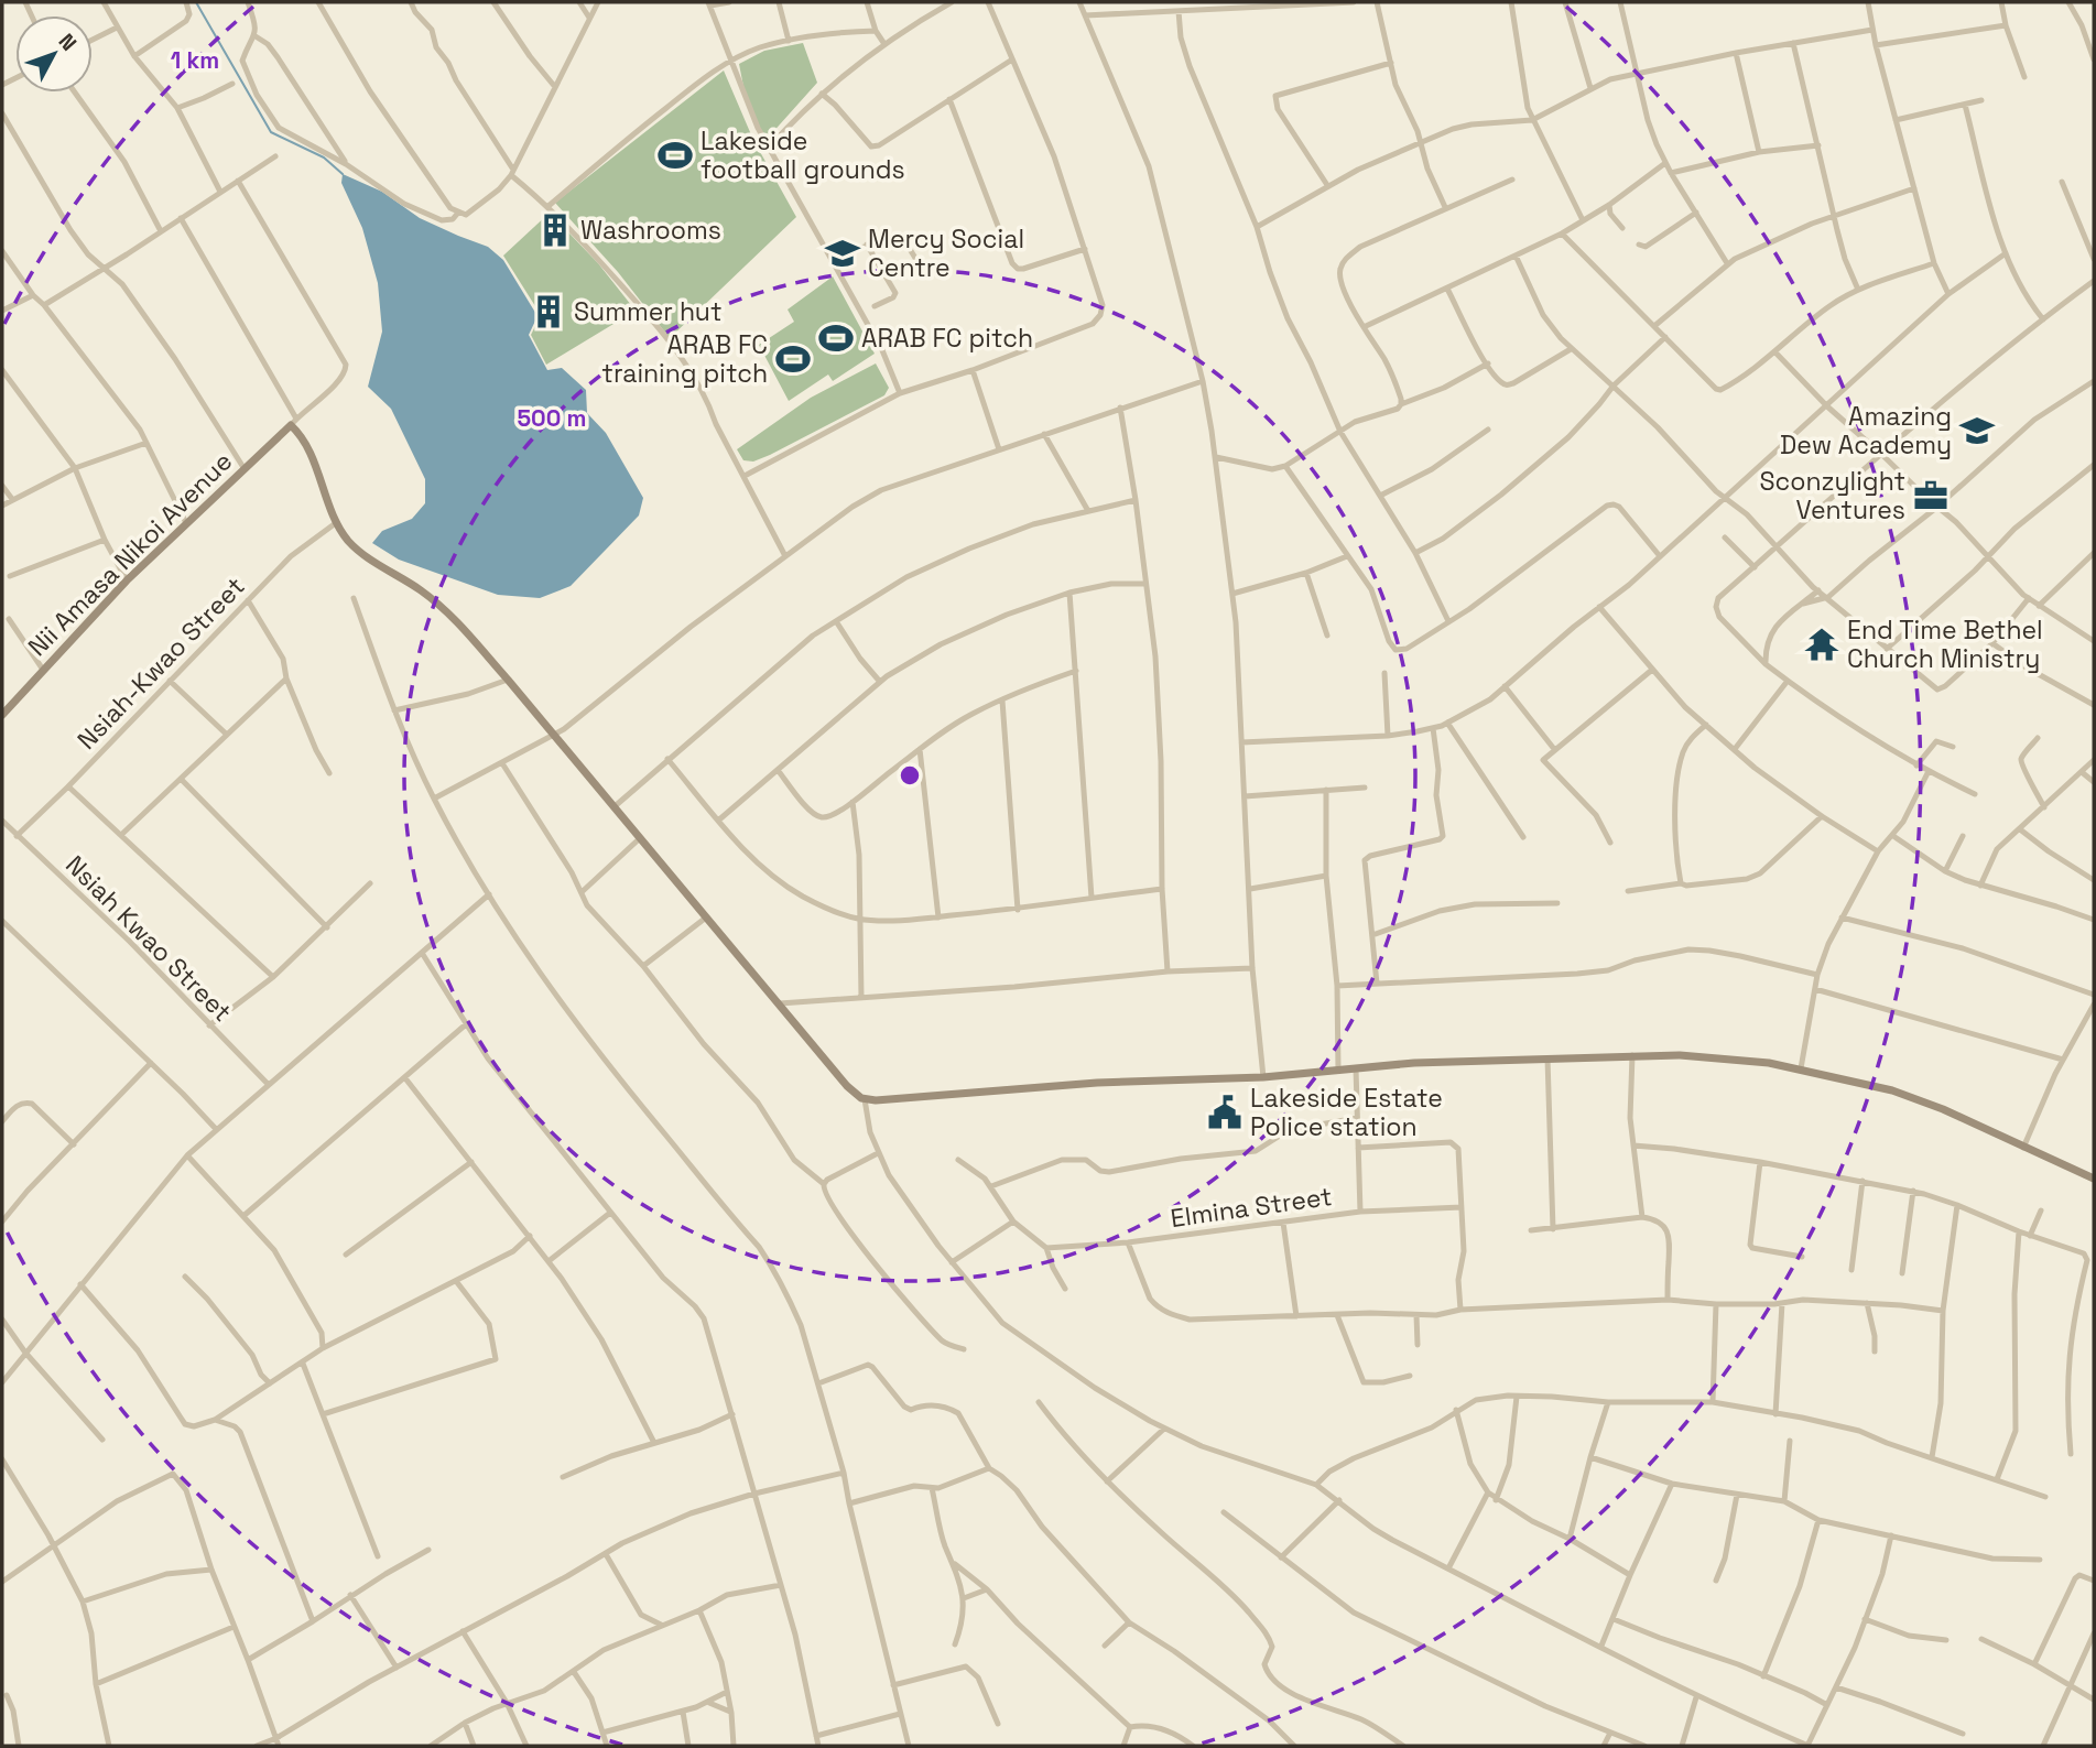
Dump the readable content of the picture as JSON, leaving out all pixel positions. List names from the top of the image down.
{
  "streets": {
    "street": [
      "Nii Amasa Nikoi Avenue",
      "Nsiah-Kwao Street",
      "Nsiah Kwao Street",
      "Elmina Street"
    ]
  },
  "crossings": [
    ["Nsiah-Kwao Street", "Nsiah Kwao Street"]
  ],
  "places": {
    "sports": ["Lakeside football grounds", "ARAB FC pitch", "ARAB FC training pitch"],
    "building": ["Washrooms", "Summer hut"],
    "school or university": ["Mercy Social Centre", "Amazing Dew Academy"],
    "office": ["Sconzylight Ventures"],
    "temple": ["End Time Bethel Church Ministry"],
    "public building": ["Lakeside Estate Police station"]
  },
  "north": "top right",
  "rings": ["1 km", "500 m"]
}
